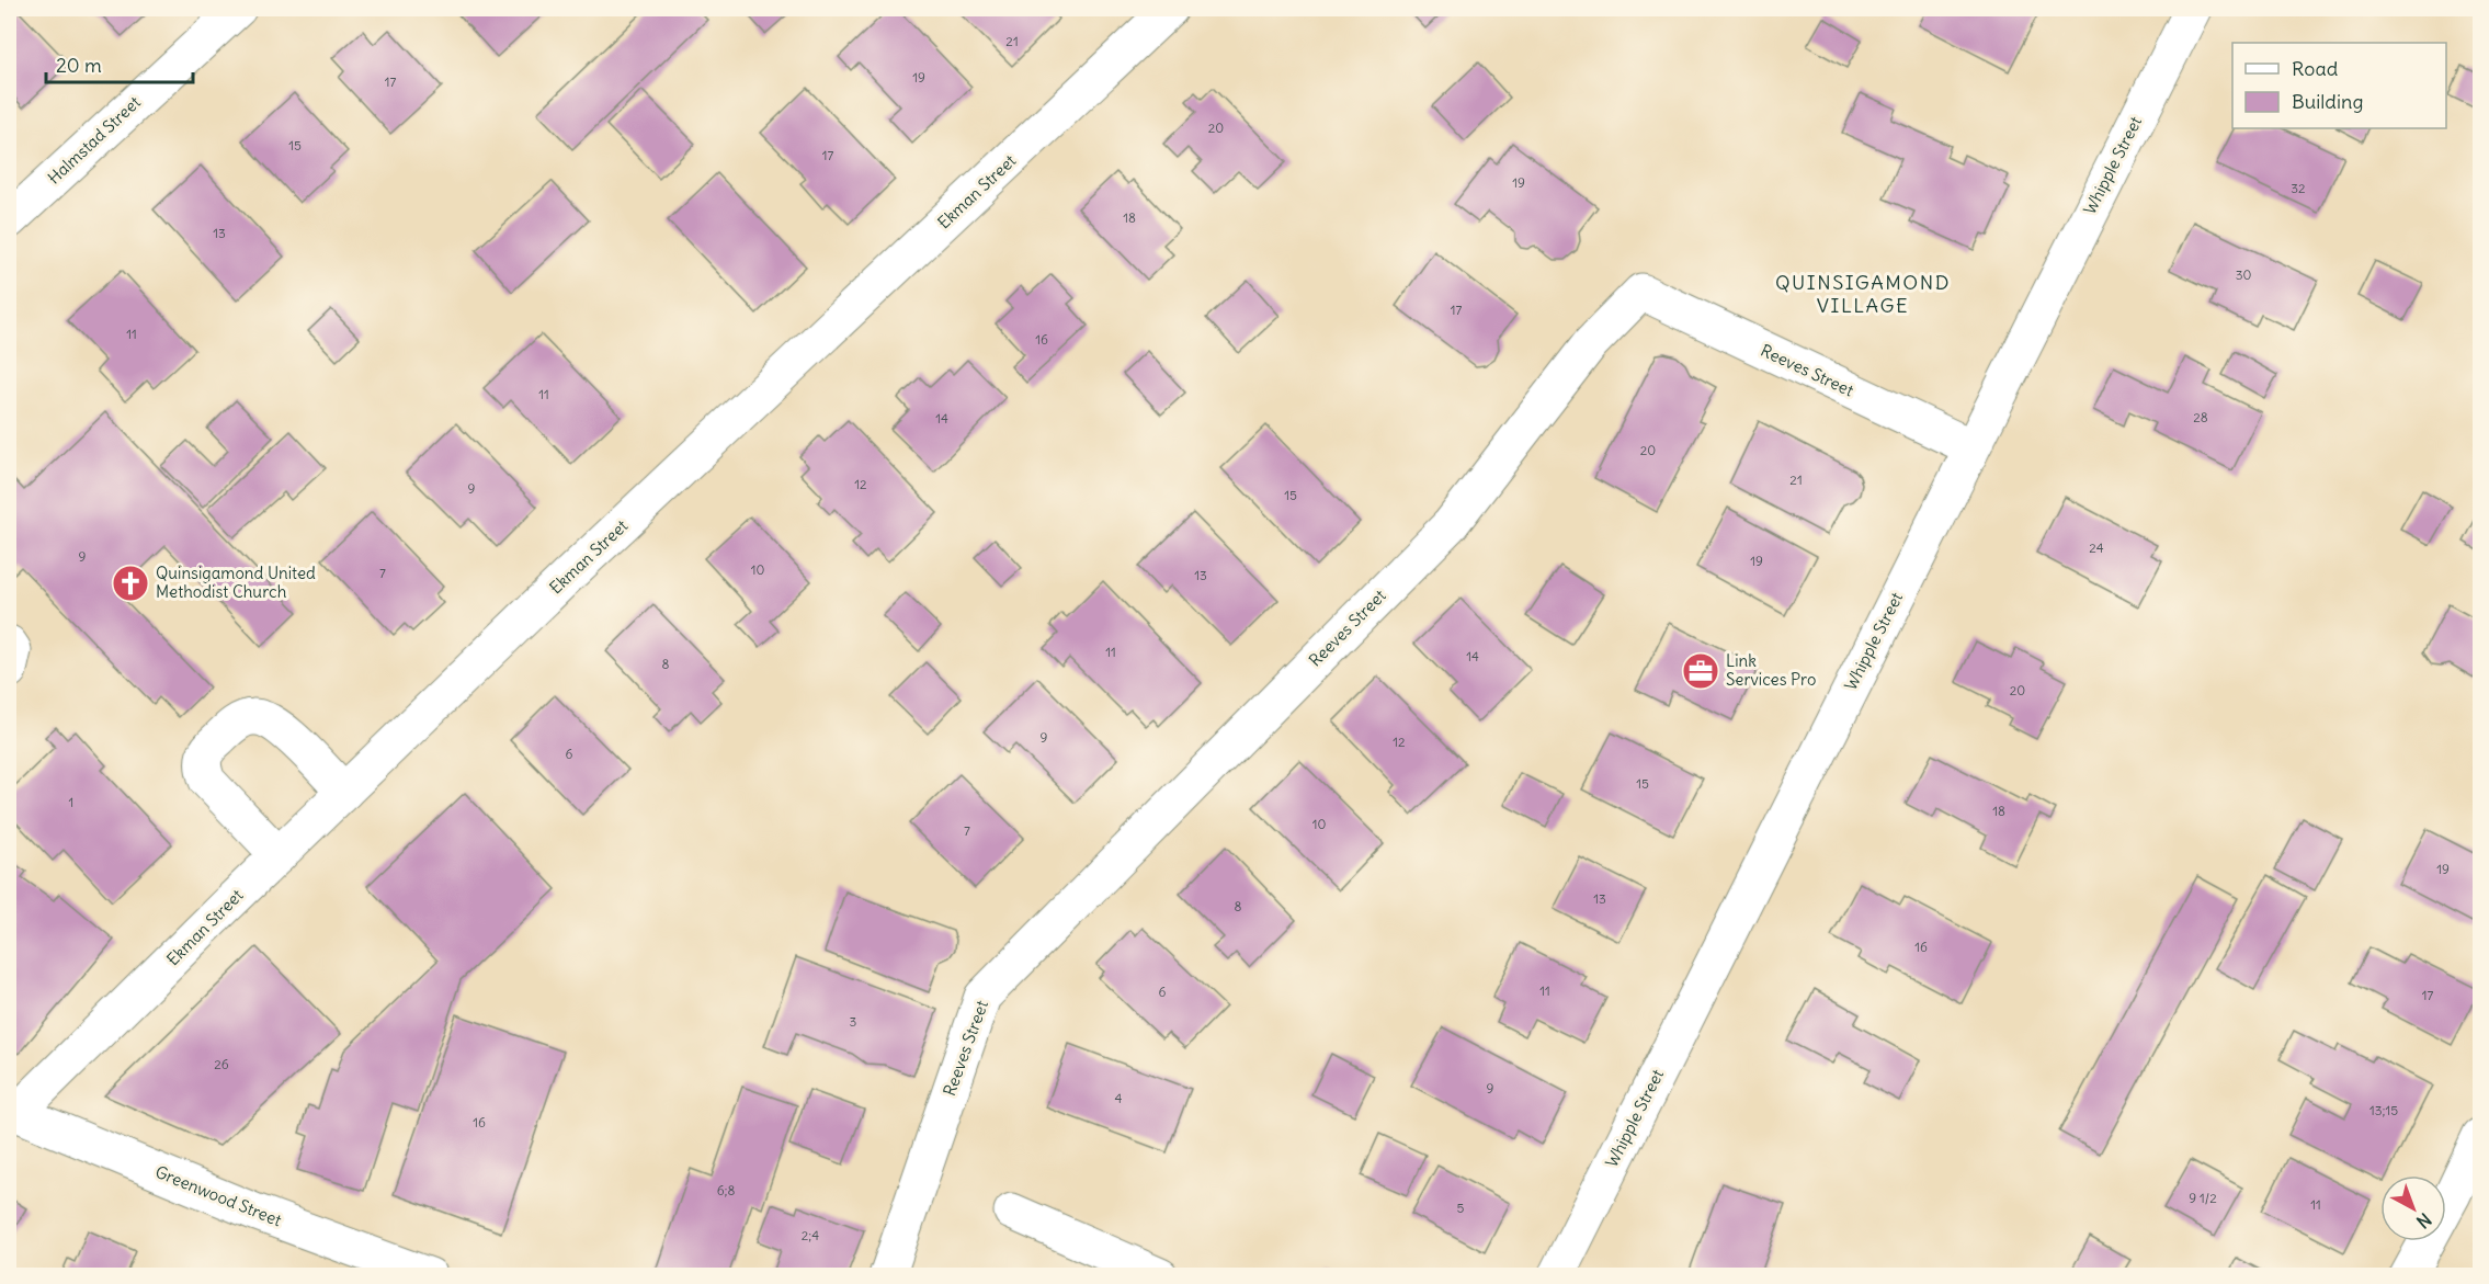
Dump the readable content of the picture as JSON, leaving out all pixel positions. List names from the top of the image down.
{
  "streets": {
    "street": [
      "Halmstad Street",
      "Whipple Street",
      "Ekman Street",
      "Reeves Street",
      "Greenwood Street"
    ]
  },
  "crossings": [
    ["Whipple Street", "Reeves Street"],
    ["Ekman Street", "Greenwood Street"]
  ],
  "districts": ["QUINSIGAMOND VILLAGE"],
  "places": {
    "church": ["Quinsigamond United Methodist Church"],
    "office": ["Link Services Pro"]
  },
  "house_numbers": [
    "21",
    "19",
    "17",
    "20",
    "15",
    "17",
    "19",
    "32",
    "18",
    "13",
    "30",
    "17",
    "11",
    "16",
    "11",
    "28",
    "14",
    "20",
    "21",
    "12",
    "9",
    "15",
    "24",
    "9",
    "19",
    "10",
    "7",
    "13",
    "11",
    "14",
    "8",
    "20",
    "9",
    "12",
    "6",
    "15",
    "1",
    "18",
    "10",
    "7",
    "19",
    "13",
    "8",
    "16",
    "11",
    "6",
    "17",
    "3",
    "26",
    "9",
    "4",
    "13;15",
    "16",
    "6;8",
    "9 1/2",
    "11",
    "5",
    "2;4"
  ],
  "legend": ["Road", "Building"],
  "scale_bar": "20 m",
  "north": "bottom right"
}
